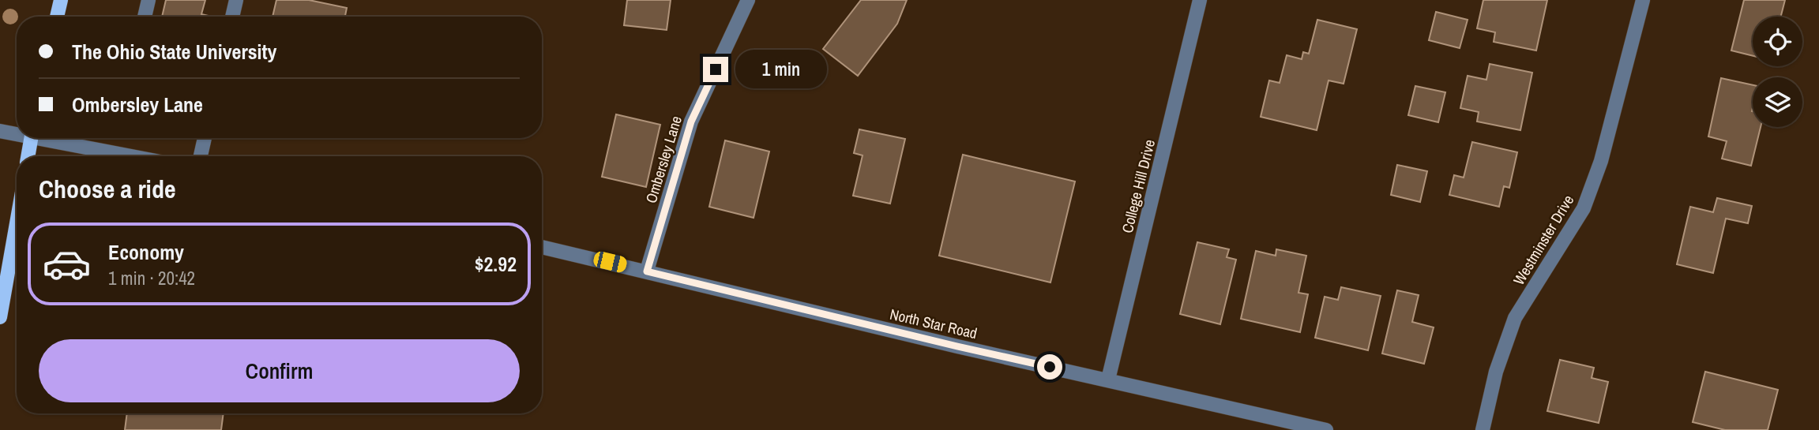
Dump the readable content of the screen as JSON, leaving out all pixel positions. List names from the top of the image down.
{
  "streets": {
    "street": [
      "Ombersley Lane",
      "College Hill Drive",
      "Westminster Drive",
      "North Star Road"
    ]
  },
  "crossings": [
    ["Ombersley Lane", "North Star Road"],
    ["College Hill Drive", "North Star Road"]
  ],
  "page": {
    "banner": ["The Ohio State University", "Ombersley Lane"],
    "bubble": "1 min",
    "heading": "Choose a ride",
    "list": [
      {
        "name": "Economy",
        "note": "1 min · 20:42",
        "value": "$2.92"
      }
    ],
    "buttons": "Confirm"
  }
}
